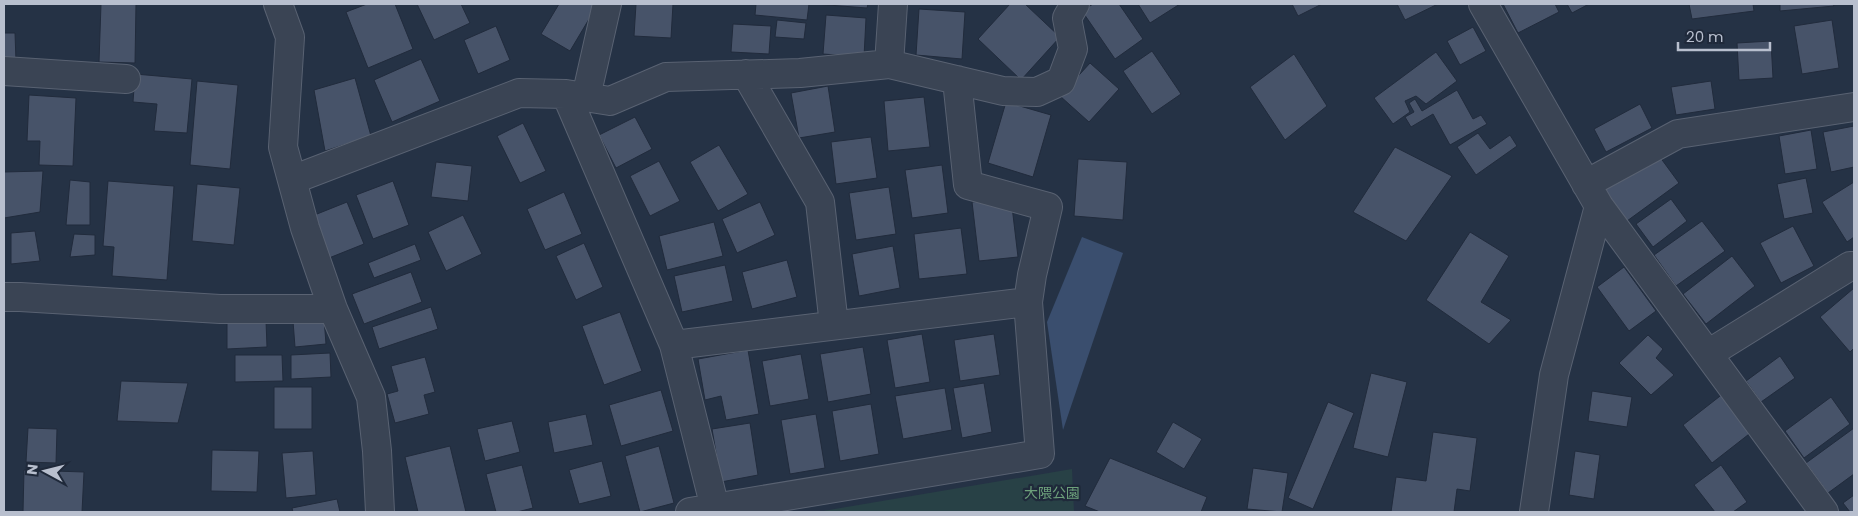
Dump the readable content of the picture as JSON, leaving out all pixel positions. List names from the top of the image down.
{
  "parks": ["大隈公園"],
  "scale_bar": "20 m",
  "north": "left"
}
